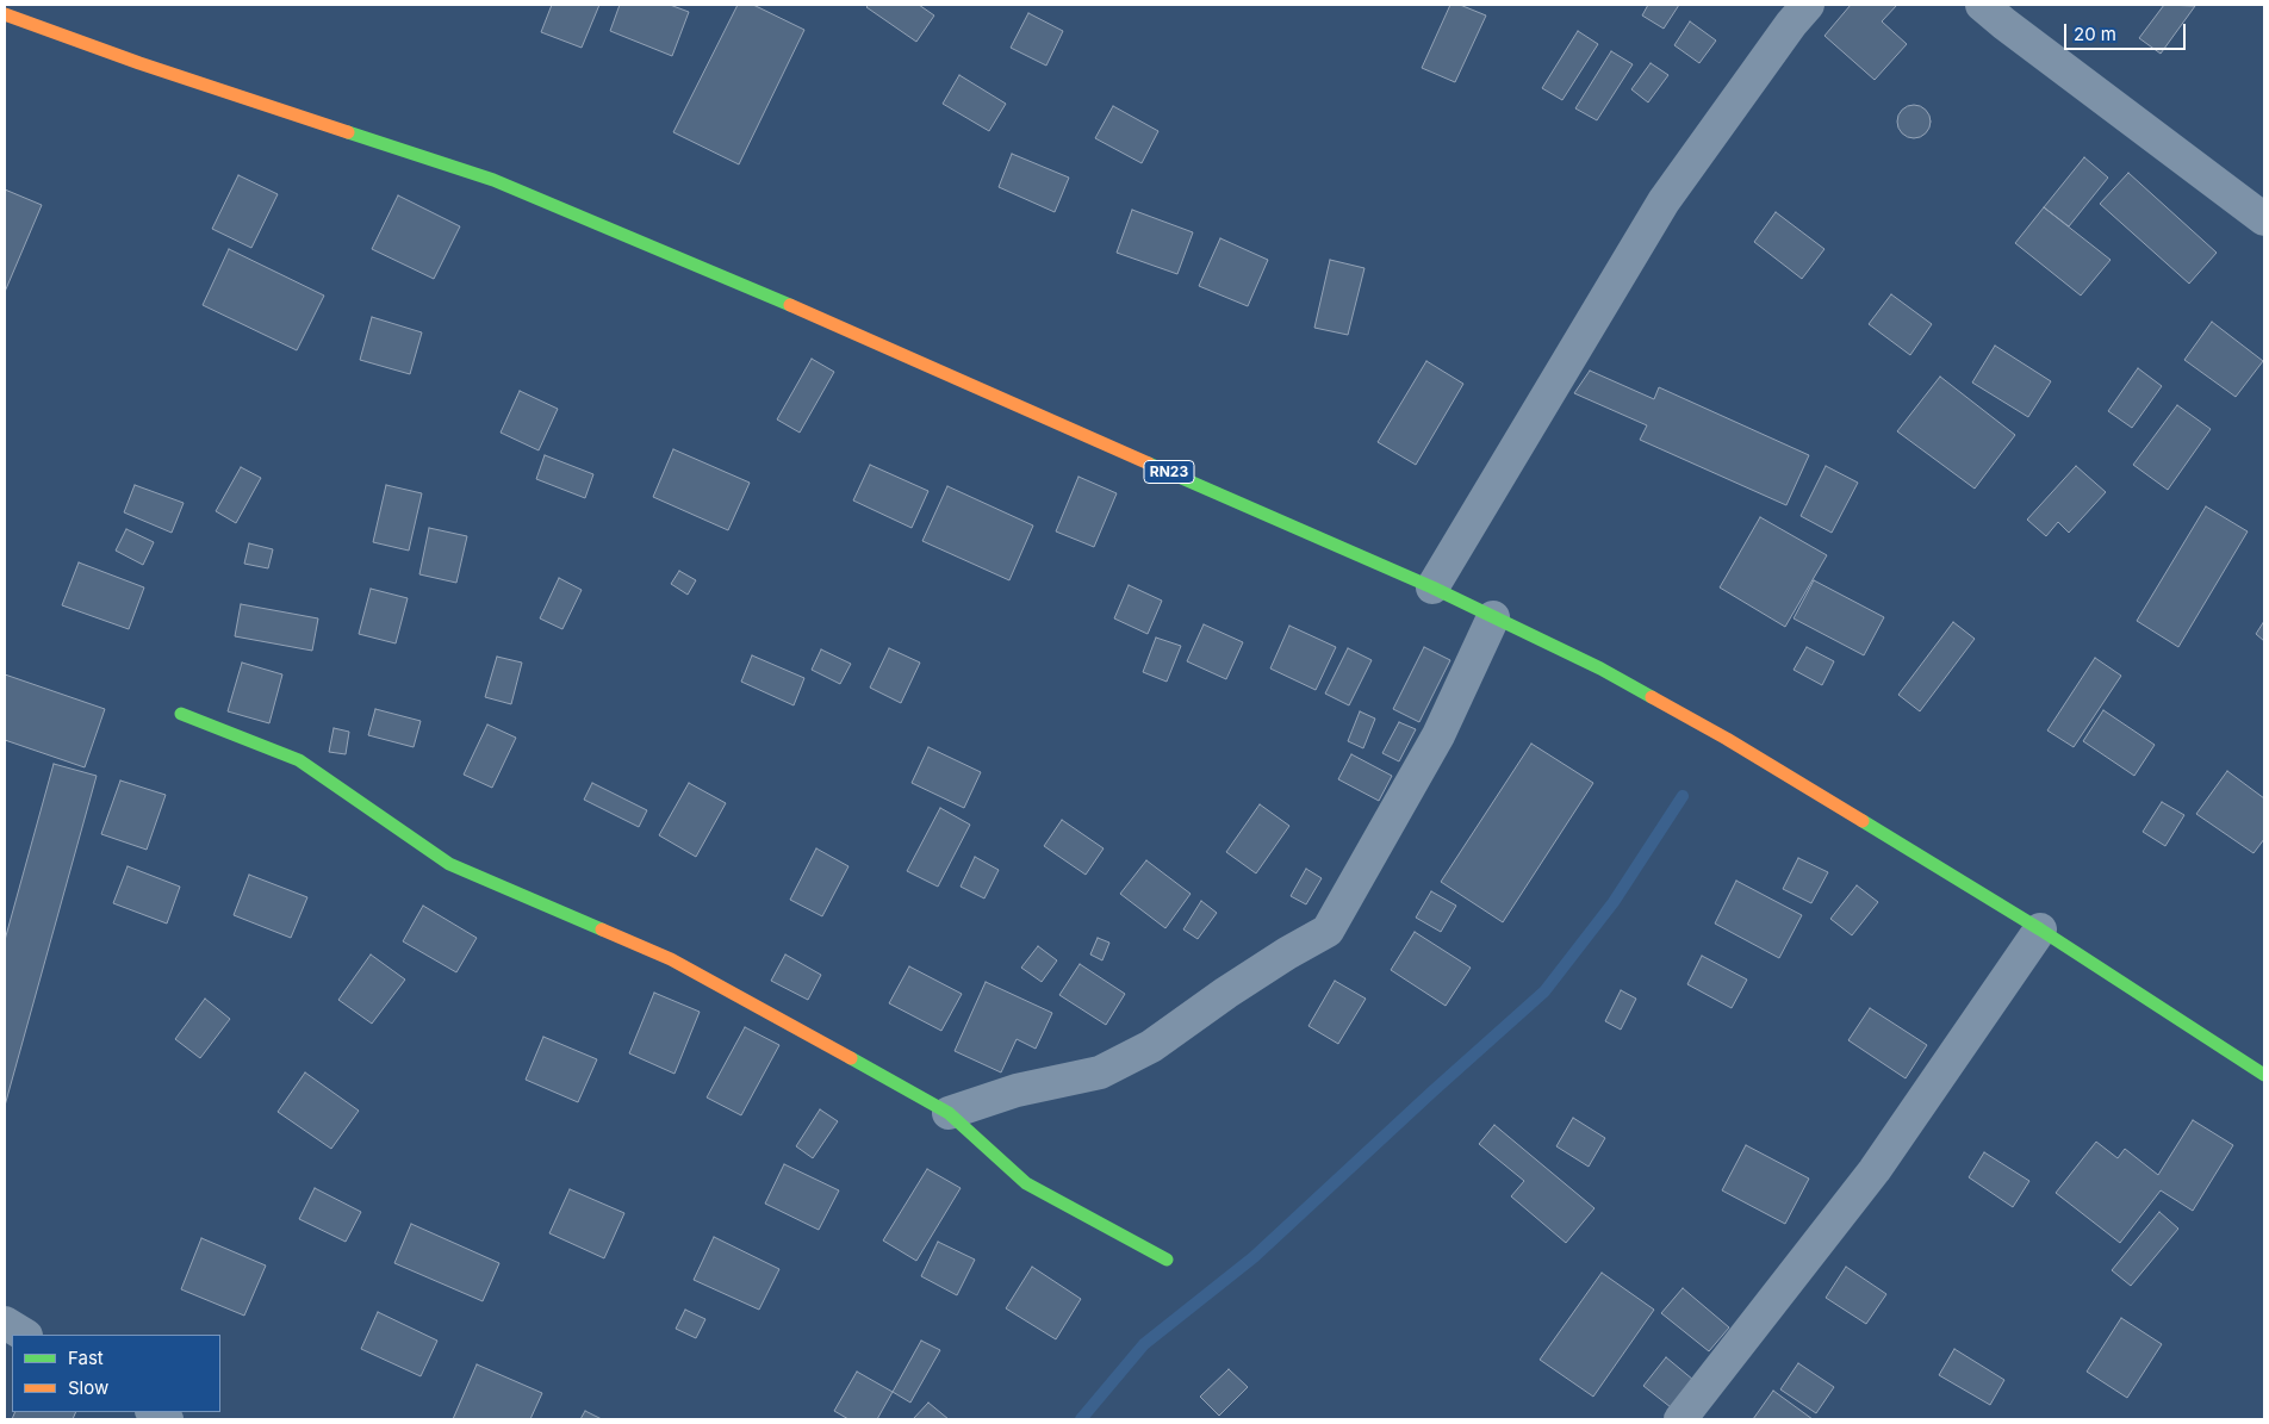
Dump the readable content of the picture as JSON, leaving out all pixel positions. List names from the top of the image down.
{
  "streets": {
    "main road": ["RN23"]
  },
  "legend": ["Fast", "Slow"],
  "scale_bar": "20 m"
}
